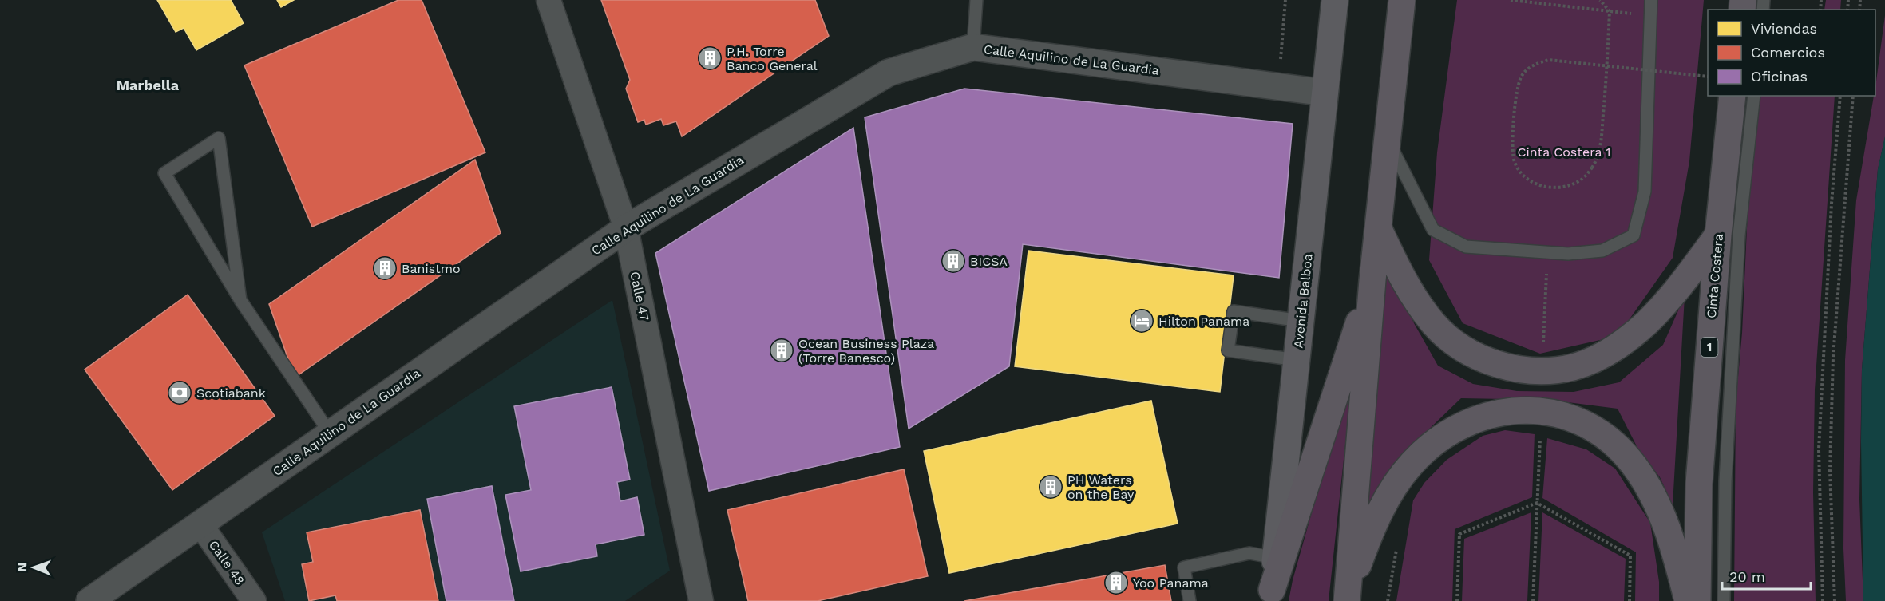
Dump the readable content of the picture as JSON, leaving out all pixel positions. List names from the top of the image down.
{
  "streets": {
    "highway": ["Cinta Costera", "1"],
    "main road": ["Avenida Balboa"],
    "street": ["Calle Aquilino de La Guardia", "Calle 47", "Calle 48"]
  },
  "crossings": [
    ["Calle Aquilino de La Guardia", "Calle 47"],
    ["Calle Aquilino de La Guardia", "Avenida Balboa"],
    ["Calle Aquilino de La Guardia", "Calle 48"]
  ],
  "districts": ["Marbella"],
  "parks": ["Cinta Costera 1"],
  "places": {
    "building": [
      "P.H. Torre Banco General",
      "BICSA",
      "Banistmo",
      "Ocean Business Plaza (Torre Banesco)",
      "PH Waters on the Bay",
      "Yoo Panama"
    ],
    "hotel": ["Hilton Panama"],
    "bank": ["Scotiabank"]
  },
  "legend": ["Viviendas", "Comercios", "Oficinas"],
  "scale_bar": "20 m",
  "north": "left"
}
